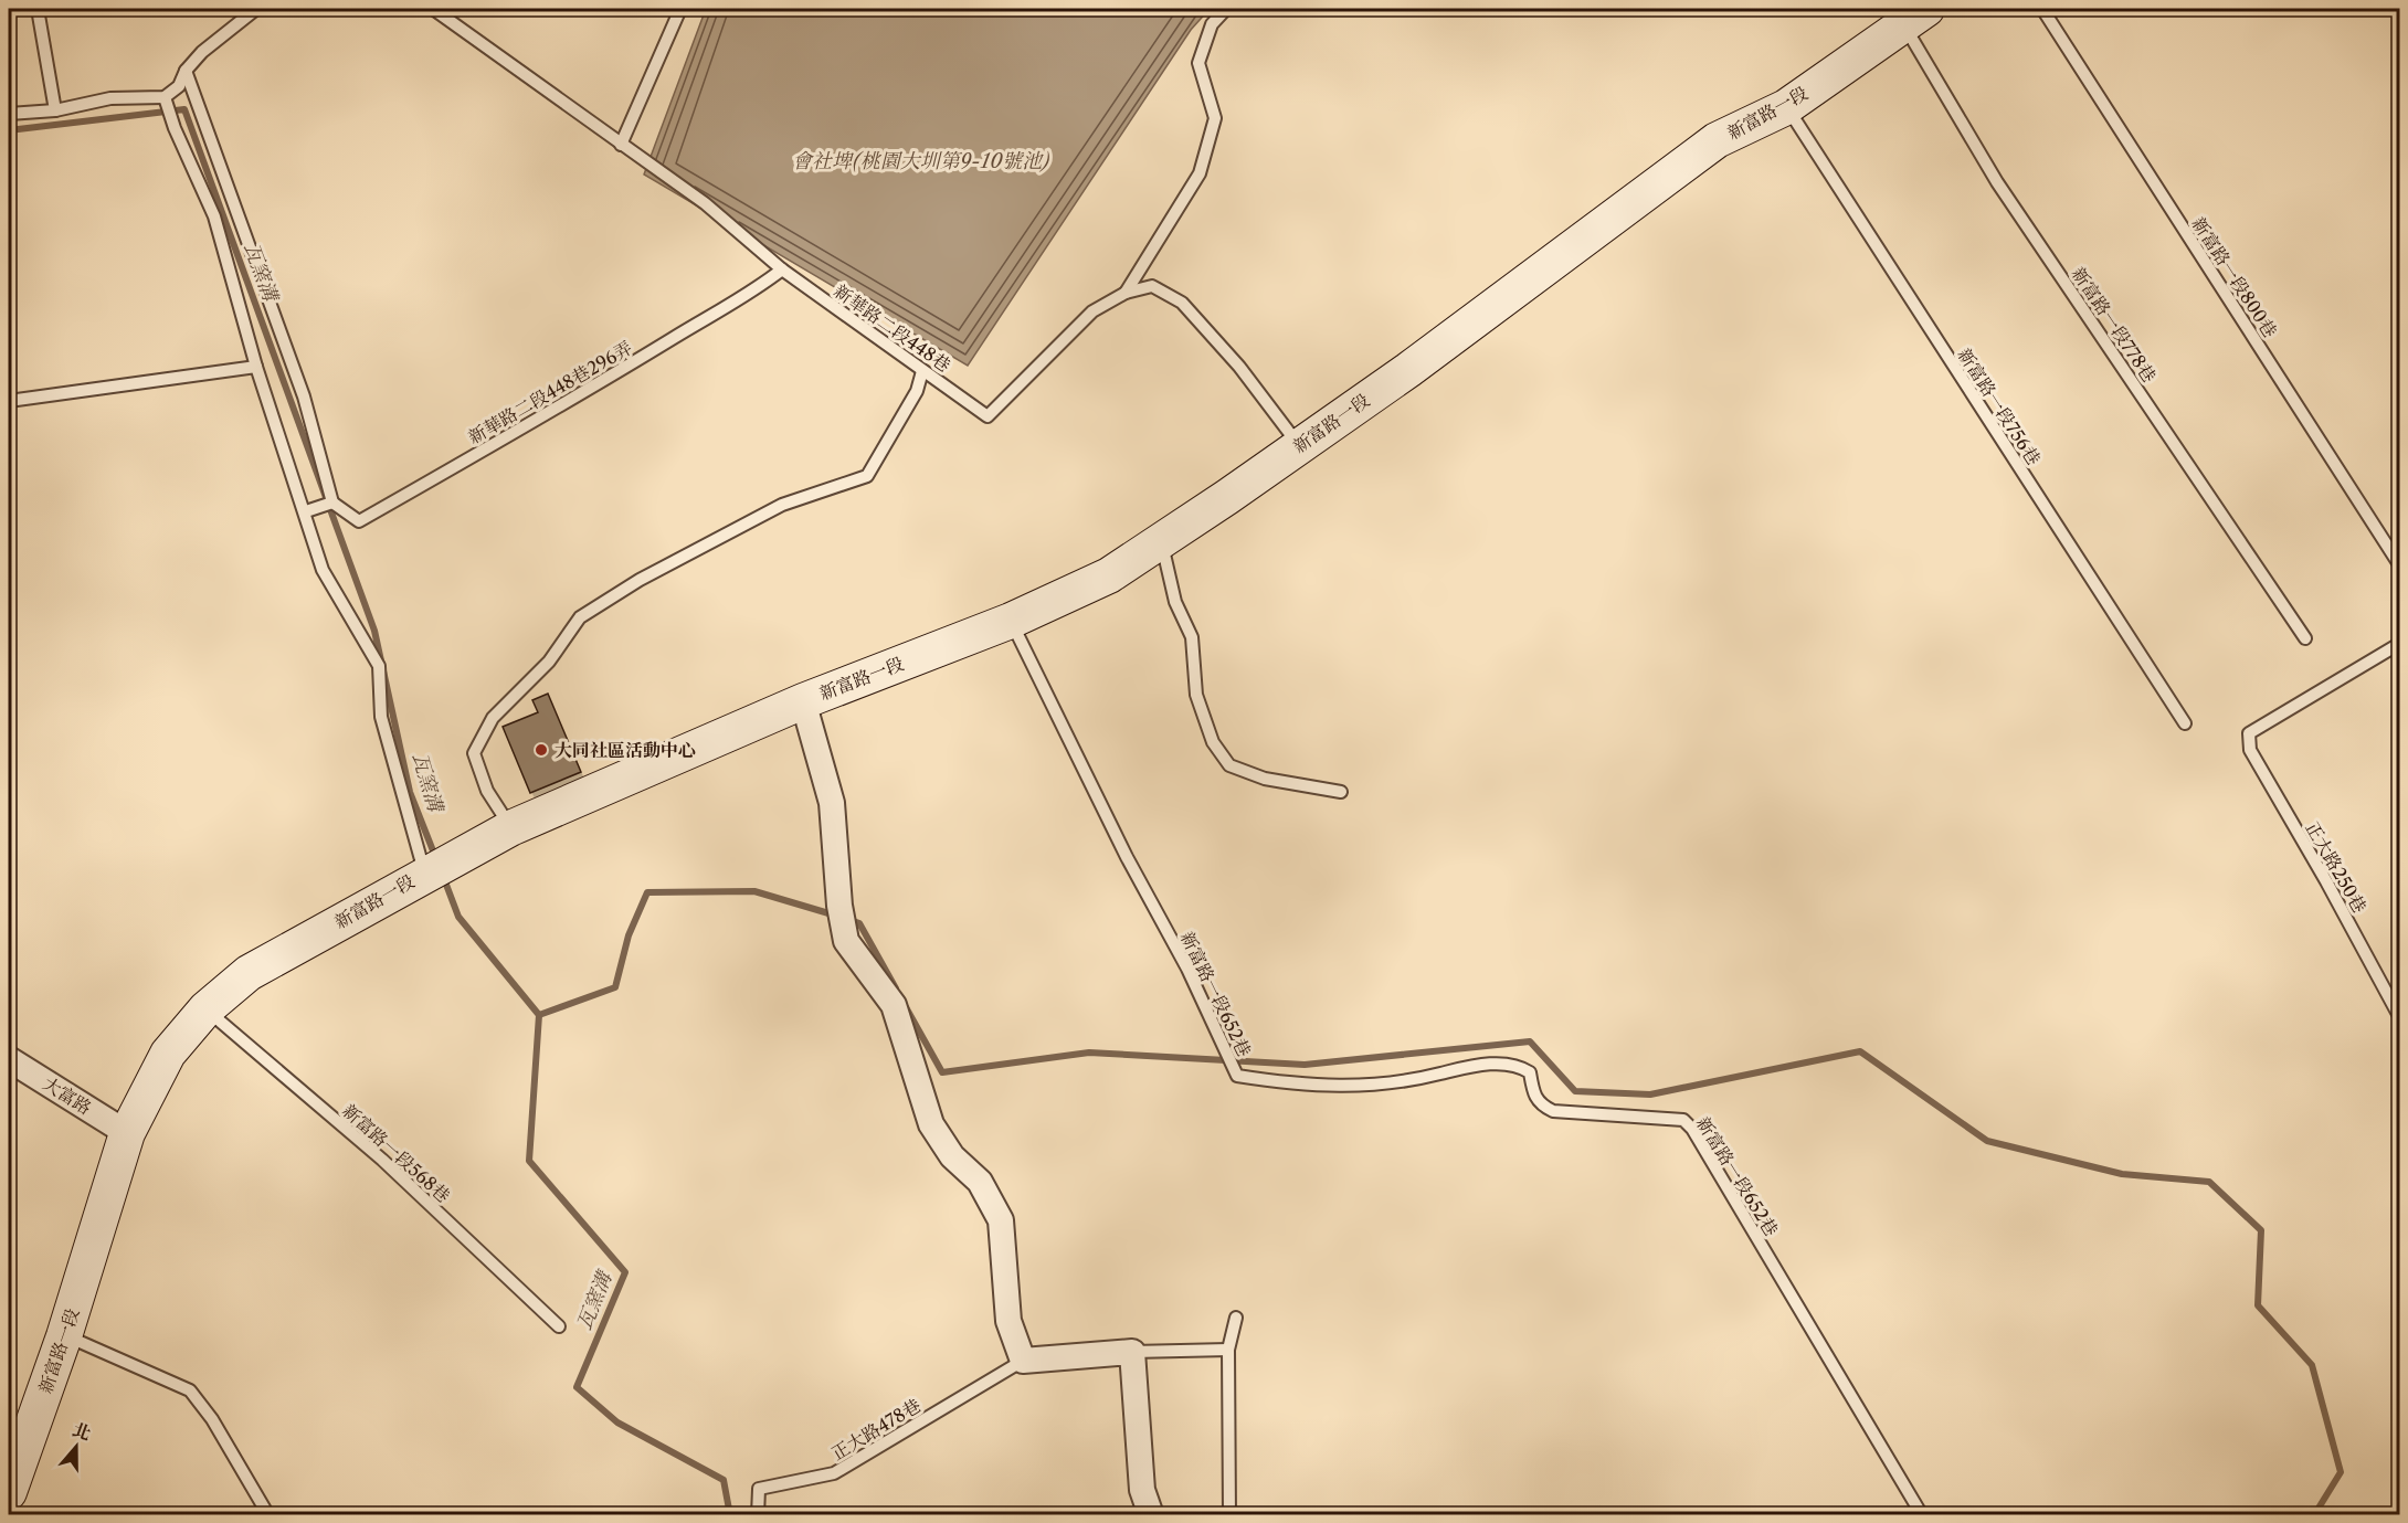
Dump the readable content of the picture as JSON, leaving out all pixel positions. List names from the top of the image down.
{
  "streets": {
    "street": ["新富路一段", "大富路"],
    "lane": [
      "新富路一段800巷",
      "新富路一段778巷",
      "新華路二段448巷",
      "新華路二段448巷296弄",
      "新富路一段756巷",
      "正大路250巷",
      "新富路一段652巷",
      "新富路一段568巷",
      "正大路478巷"
    ]
  },
  "crossings": [
    ["新富路一段", "新富路一段778巷"],
    ["新富路一段", "新華路二段448巷"],
    ["新富路一段", "新富路一段756巷"],
    ["新富路一段", "新富路一段652巷"],
    ["新富路一段", "大富路"],
    ["新富路一段", "新富路一段568巷"],
    ["新華路二段448巷", "新華路二段448巷296弄"]
  ],
  "water": ["會社埤(桃園大圳第9-10號池)", "瓦窯溝"],
  "places": ["大同社區活動中心"],
  "north": "top"
}
